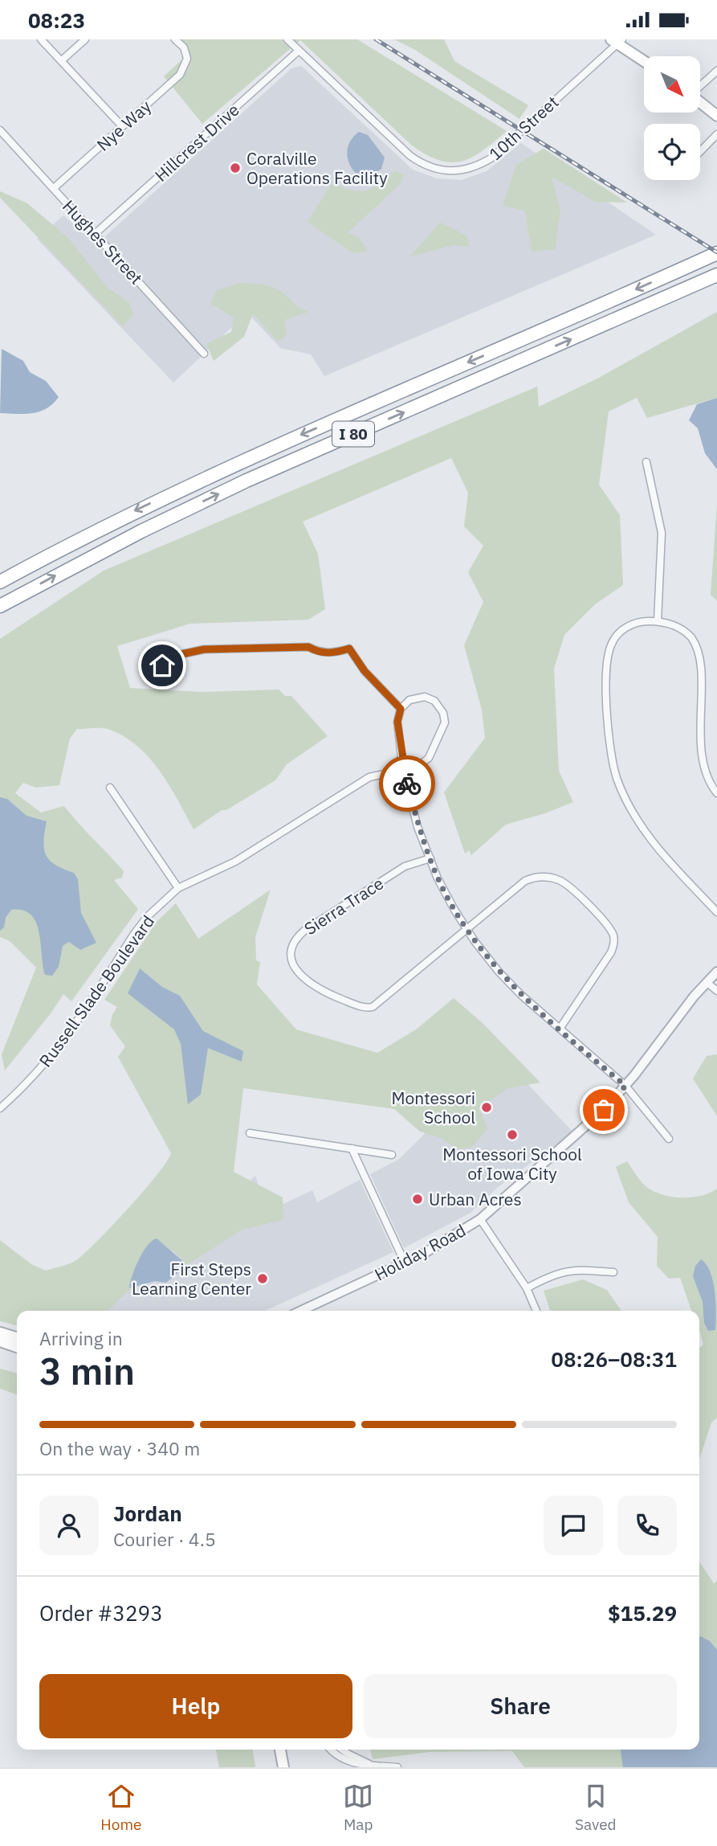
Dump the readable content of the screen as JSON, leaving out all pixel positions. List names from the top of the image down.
{
  "streets": {
    "highway": ["I 80"],
    "street": [
      "Nye Way",
      "10th Street",
      "Hillcrest Drive",
      "Hughes Street",
      "Sierra Trace",
      "Russell Slade Boulevard",
      "Holiday Road"
    ]
  },
  "crossings": [
    ["Nye Way", "Hughes Street"],
    ["10th Street", "Hillcrest Drive"],
    ["Hillcrest Drive", "Hughes Street"]
  ],
  "places": [
    "Coralville Operations Facility",
    "Montessori School",
    "Montessori School of Iowa City",
    "Urban Acres",
    "First Steps Learning Center"
  ],
  "north": "bottom right",
  "page": {
    "status": "08:23",
    "heading": ["3 min", "Arriving in", "08:26–08:31"],
    "panel": [
      "Jordan",
      "Courier · 4.5",
      "Order #3293",
      "$15.29"
    ],
    "bar": "On the way · 340 m",
    "buttons": ["Help", "Share"],
    "tabs": ["Home", "Map", "Saved"]
  }
}
